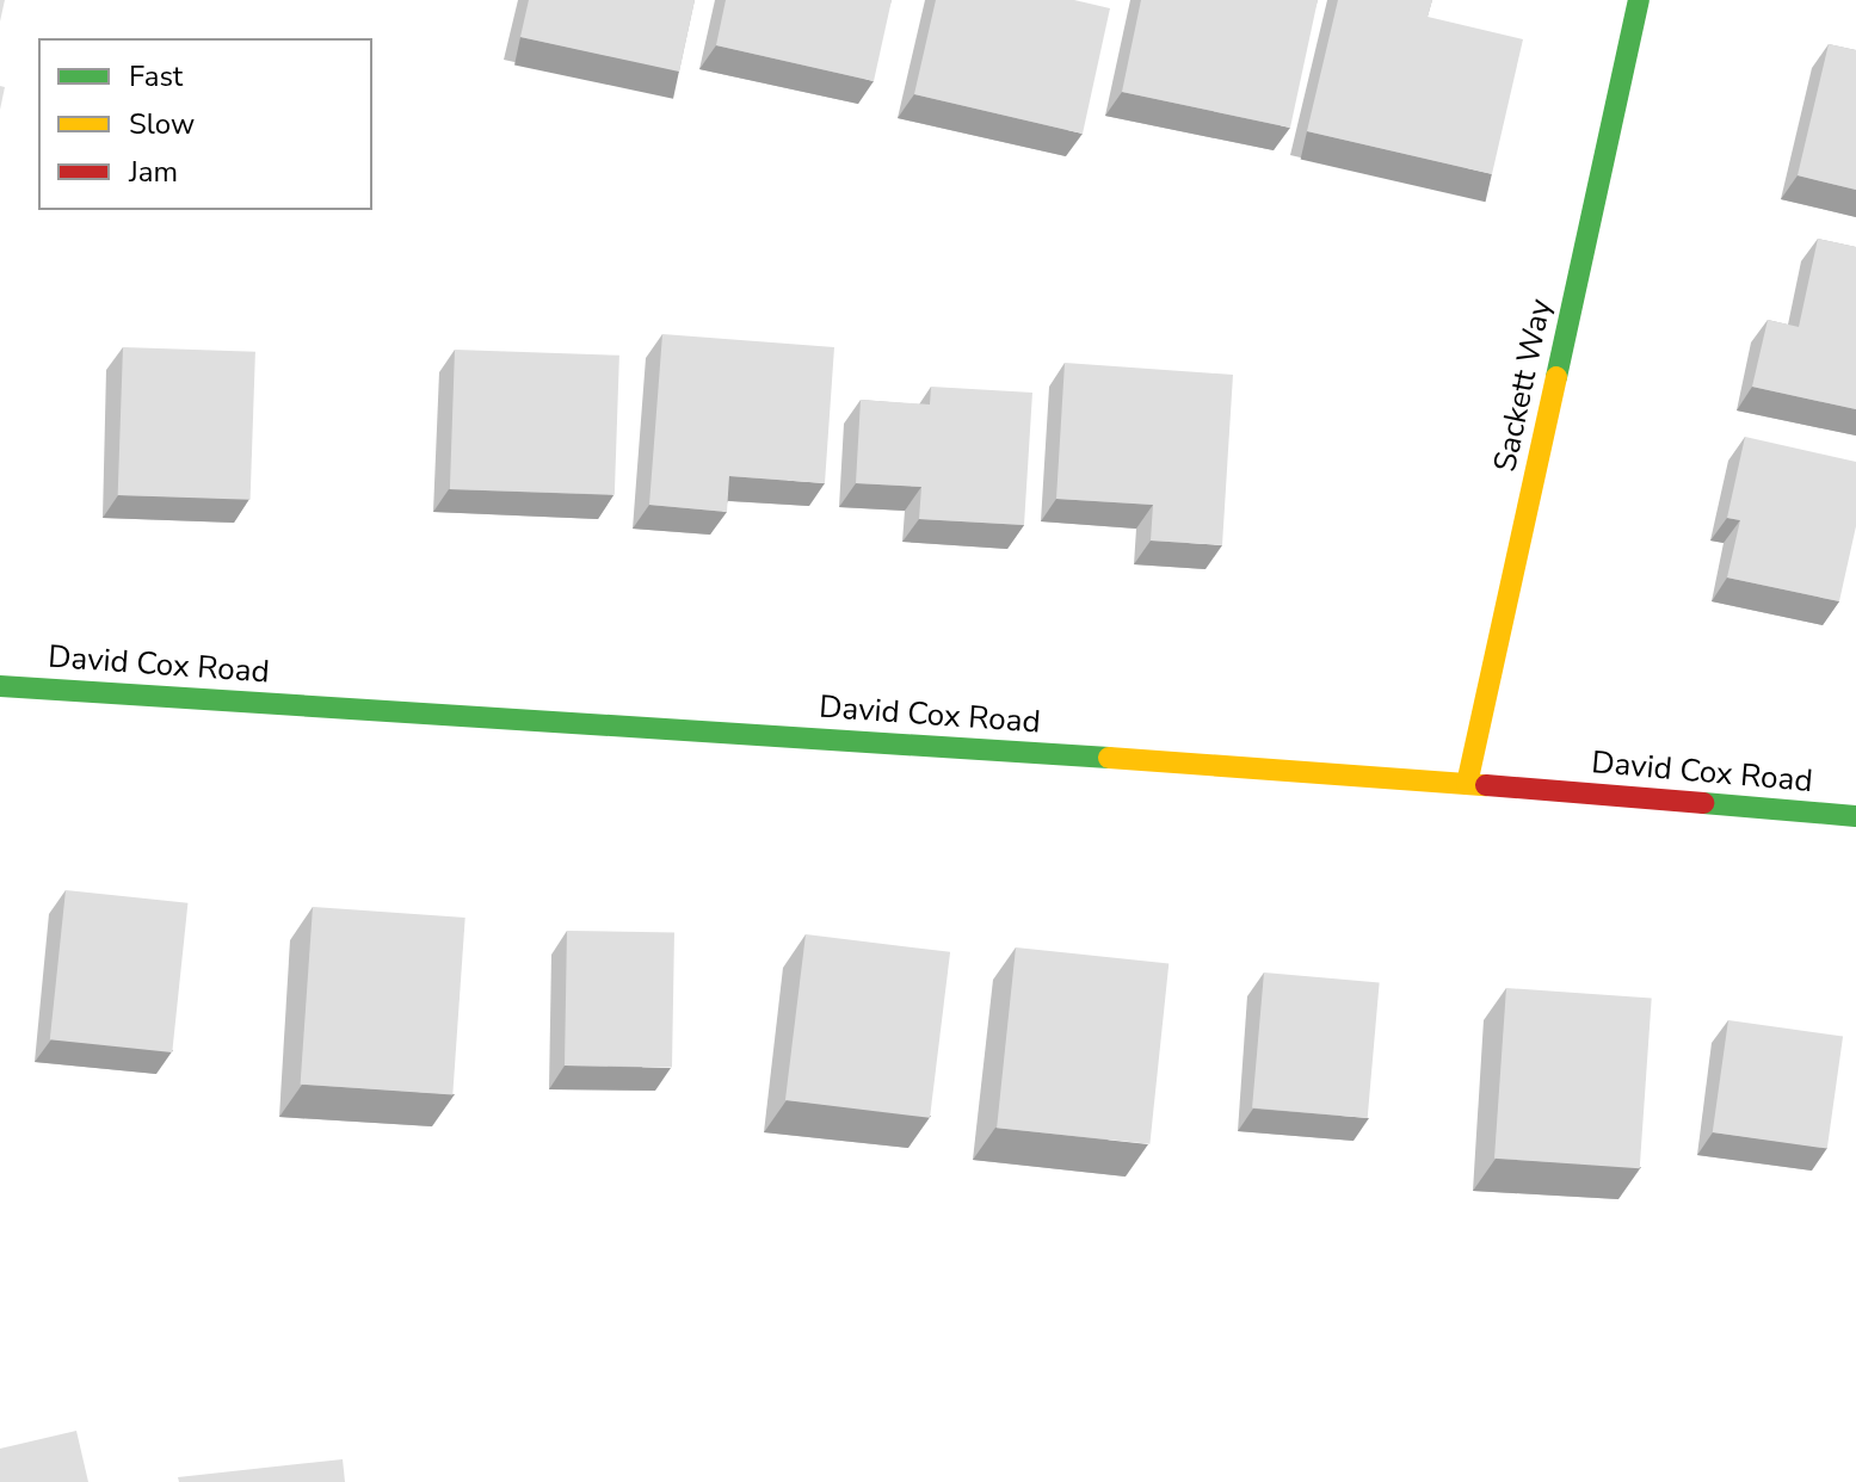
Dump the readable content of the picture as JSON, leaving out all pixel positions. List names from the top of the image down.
{
  "streets": {
    "main road": ["Sackett Way", "David Cox Road"]
  },
  "crossings": [
    ["Sackett Way", "David Cox Road"]
  ],
  "legend": ["Fast", "Slow", "Jam"]
}
